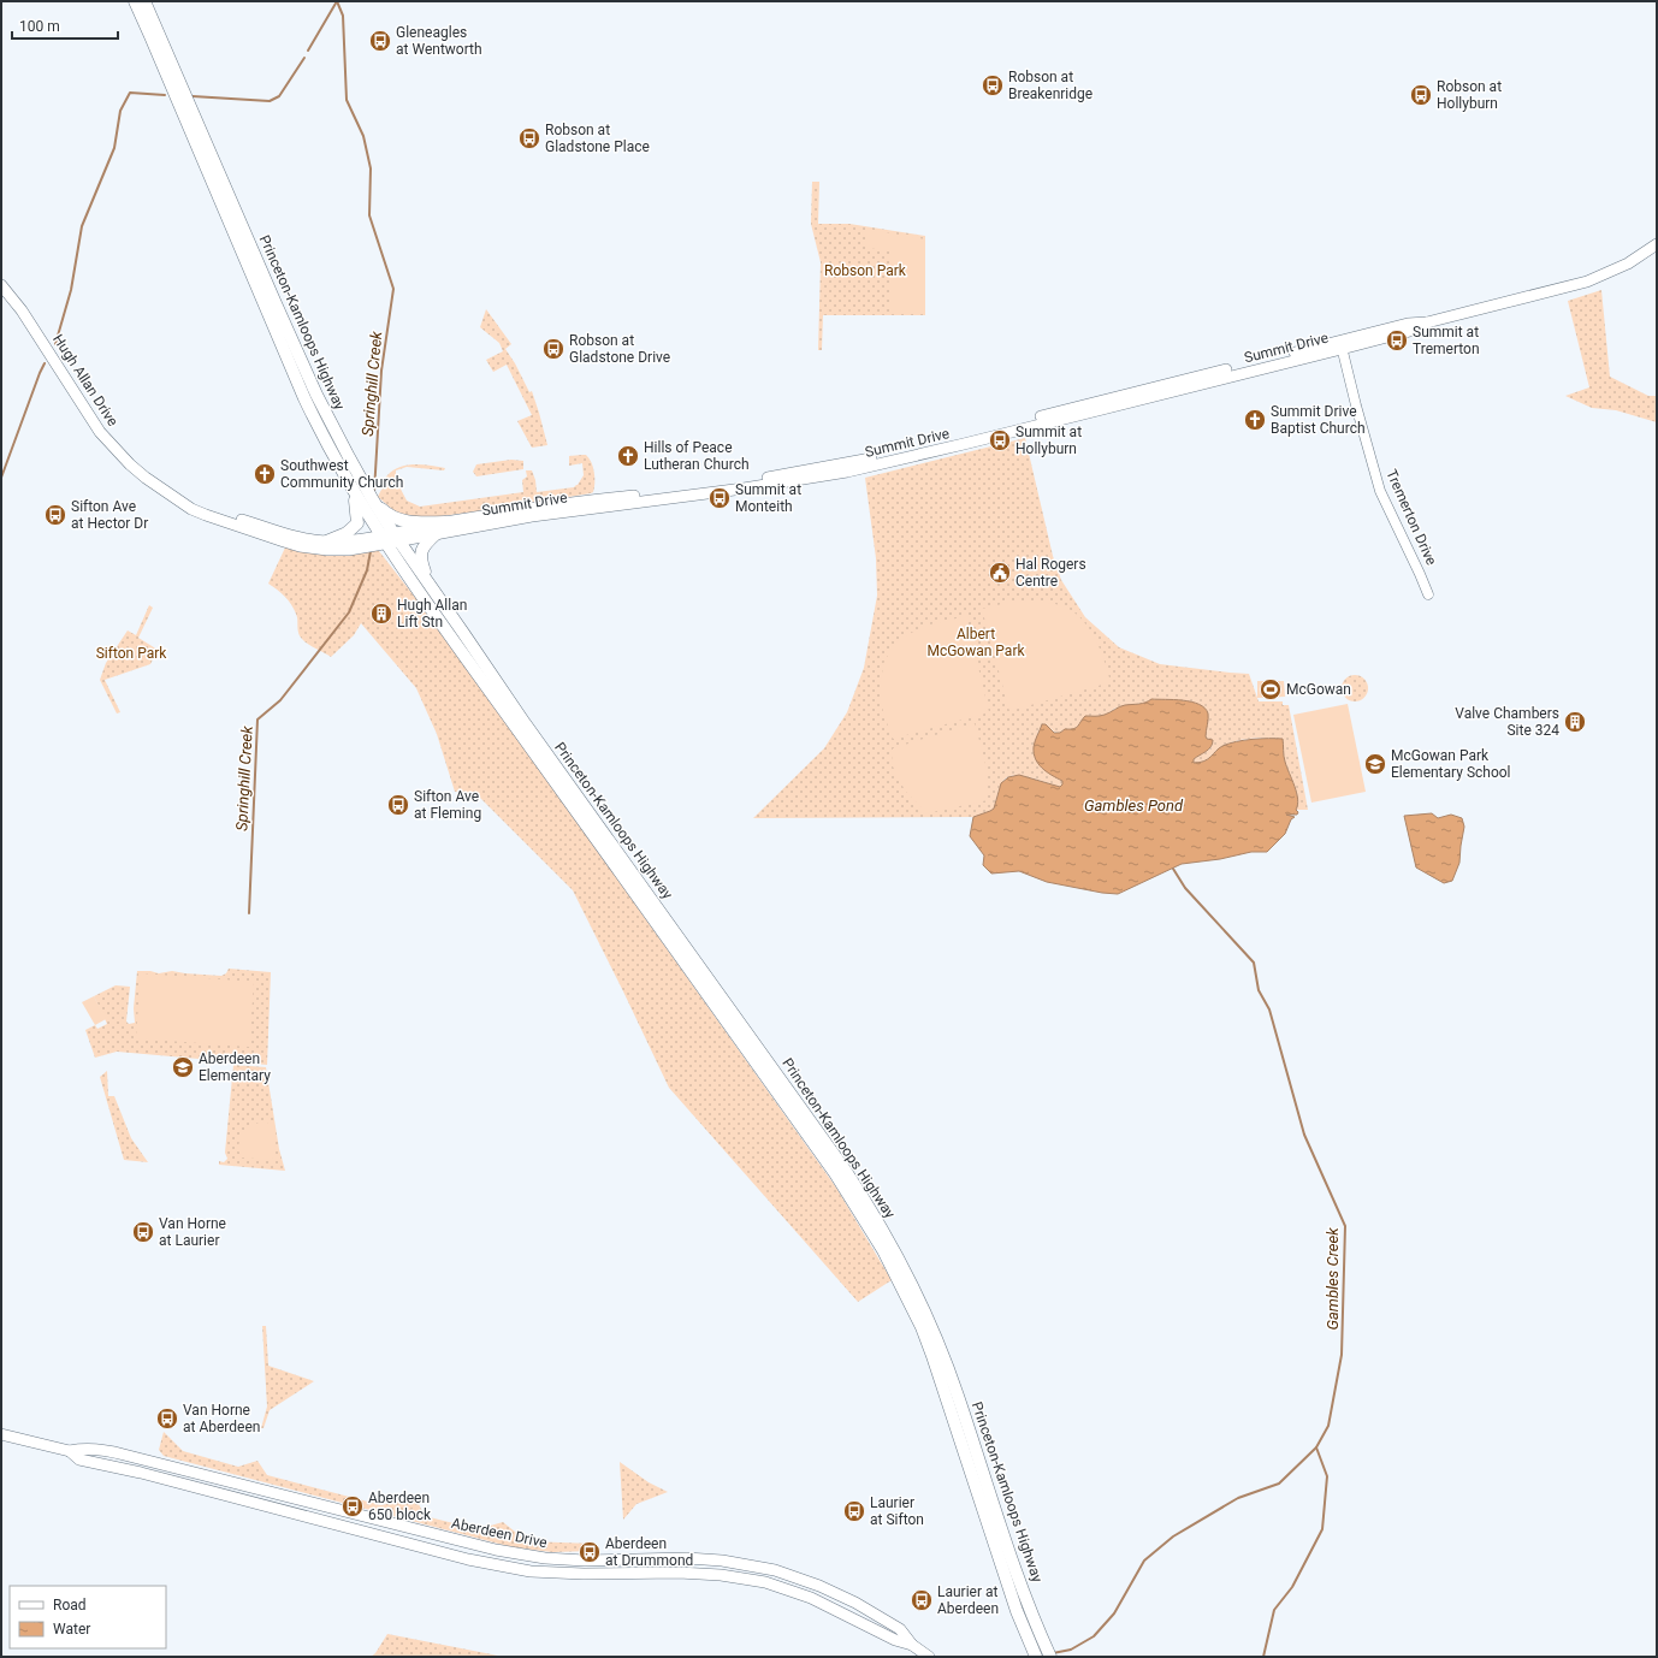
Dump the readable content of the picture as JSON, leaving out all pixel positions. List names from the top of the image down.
{
  "streets": {
    "main road": [
      "Princeton-Kamloops Highway",
      "Summit Drive",
      "Hugh Allan Drive",
      "Aberdeen Drive"
    ],
    "street": ["Tremerton Drive"]
  },
  "crossings": [
    ["Princeton-Kamloops Highway", "Summit Drive"],
    ["Princeton-Kamloops Highway", "Hugh Allan Drive"],
    ["Summit Drive", "Hugh Allan Drive"],
    ["Summit Drive", "Tremerton Drive"]
  ],
  "water": ["Springhill Creek", "Gambles Pond", "Gambles Creek"],
  "parks": ["Robson Park", "Albert McGowan Park", "Sifton Park"],
  "places": {
    "bus stop": [
      "Gleneagles at Wentworth",
      "Robson at Breakenridge",
      "Robson at Hollyburn",
      "Robson at Gladstone Place",
      "Summit at Tremerton",
      "Robson at Gladstone Drive",
      "Summit at Hollyburn",
      "Summit at Monteith",
      "Sifton Ave at Hector Dr",
      "Sifton Ave at Fleming",
      "Van Horne at Laurier",
      "Van Horne at Aberdeen",
      "Aberdeen 650 block",
      "Laurier at Sifton",
      "Aberdeen at Drummond",
      "Laurier at Aberdeen"
    ],
    "church": ["Summit Drive Baptist Church", "Hills of Peace Lutheran Church", "Southwest Community Church"],
    "public building": ["Hal Rogers Centre"],
    "building": ["Hugh Allan Lift Stn", "Valve Chambers Site 324"],
    "sports": ["McGowan"],
    "school or university": ["McGowan Park Elementary School", "Aberdeen Elementary"]
  },
  "legend": ["Road", "Water"],
  "scale_bar": "100 m"
}
